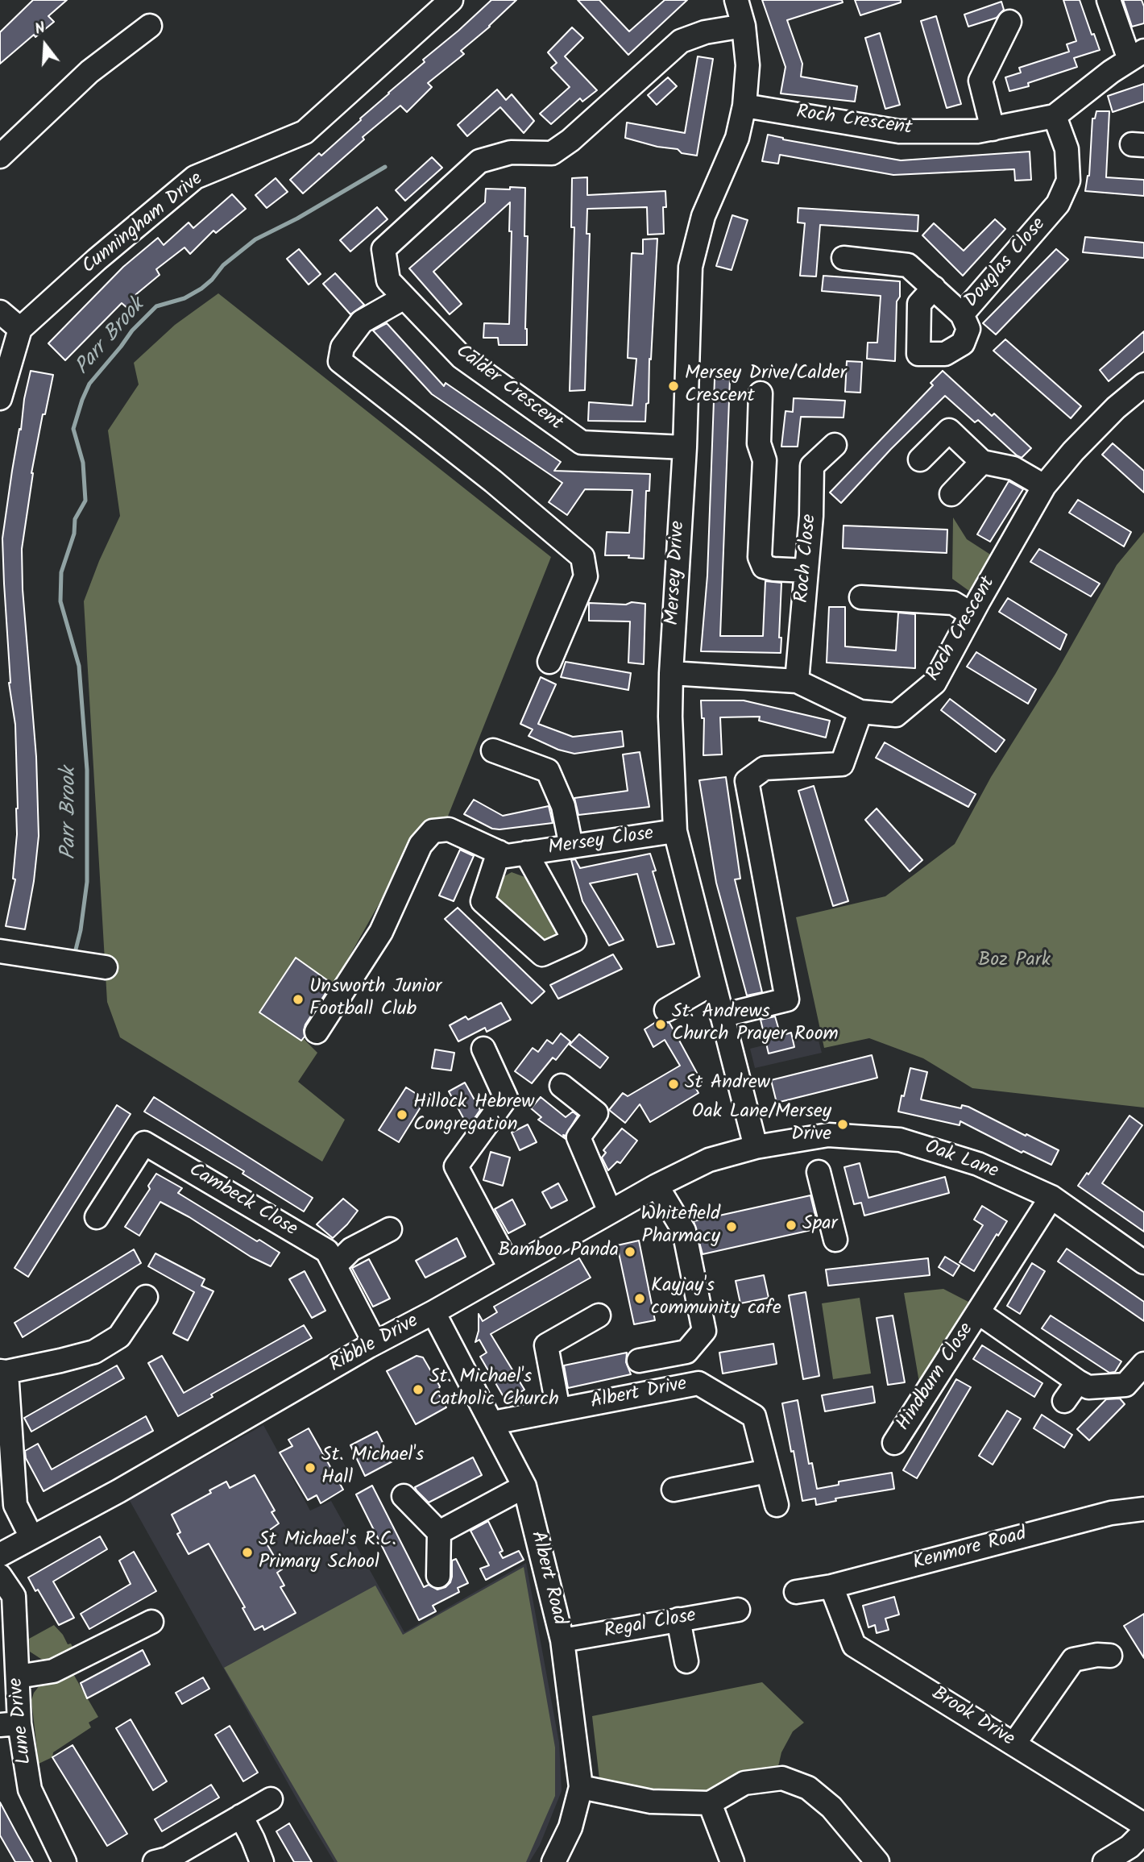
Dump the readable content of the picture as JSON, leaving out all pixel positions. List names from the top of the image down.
{
  "streets": {
    "street": [
      "Roch Crescent",
      "Cunningham Drive",
      "Douglas Close",
      "Calder Crescent",
      "Roch Close",
      "Mersey Drive",
      "Mersey Close",
      "Oak Lane",
      "Cambeck Close",
      "Ribble Drive",
      "Hindburn Close",
      "Albert Drive",
      "Kenmore Road",
      "Albert Road",
      "Regal Close",
      "Brook Drive",
      "Lune Drive"
    ]
  },
  "crossings": [
    ["Roch Crescent", "Douglas Close"],
    ["Roch Crescent", "Roch Close"],
    ["Roch Crescent", "Mersey Drive"],
    ["Calder Crescent", "Mersey Drive"],
    ["Mersey Drive", "Mersey Close"],
    ["Mersey Drive", "Oak Lane"],
    ["Mersey Drive", "Ribble Drive"],
    ["Oak Lane", "Ribble Drive"],
    ["Oak Lane", "Hindburn Close"],
    ["Cambeck Close", "Ribble Drive"],
    ["Ribble Drive", "Albert Road"],
    ["Albert Drive", "Albert Road"],
    ["Kenmore Road", "Brook Drive"],
    ["Albert Road", "Regal Close"]
  ],
  "water": ["Parr Brook"],
  "parks": ["Boz Park"],
  "places": [
    "Mersey Drive/Calder Crescent",
    "Unsworth Junior Football Club",
    "St. Andrews Church Prayer Room",
    "St Andrew",
    "Hillock Hebrew Congregation",
    "Oak Lane/Mersey Drive",
    "Spar",
    "Whitefield Pharmacy",
    "Bamboo Panda",
    "Kayjay's community cafe",
    "St. Michael's Catholic Church",
    "St. Michael's Hall",
    "St Michael's R.C. Primary School"
  ],
  "north": "top"
}
